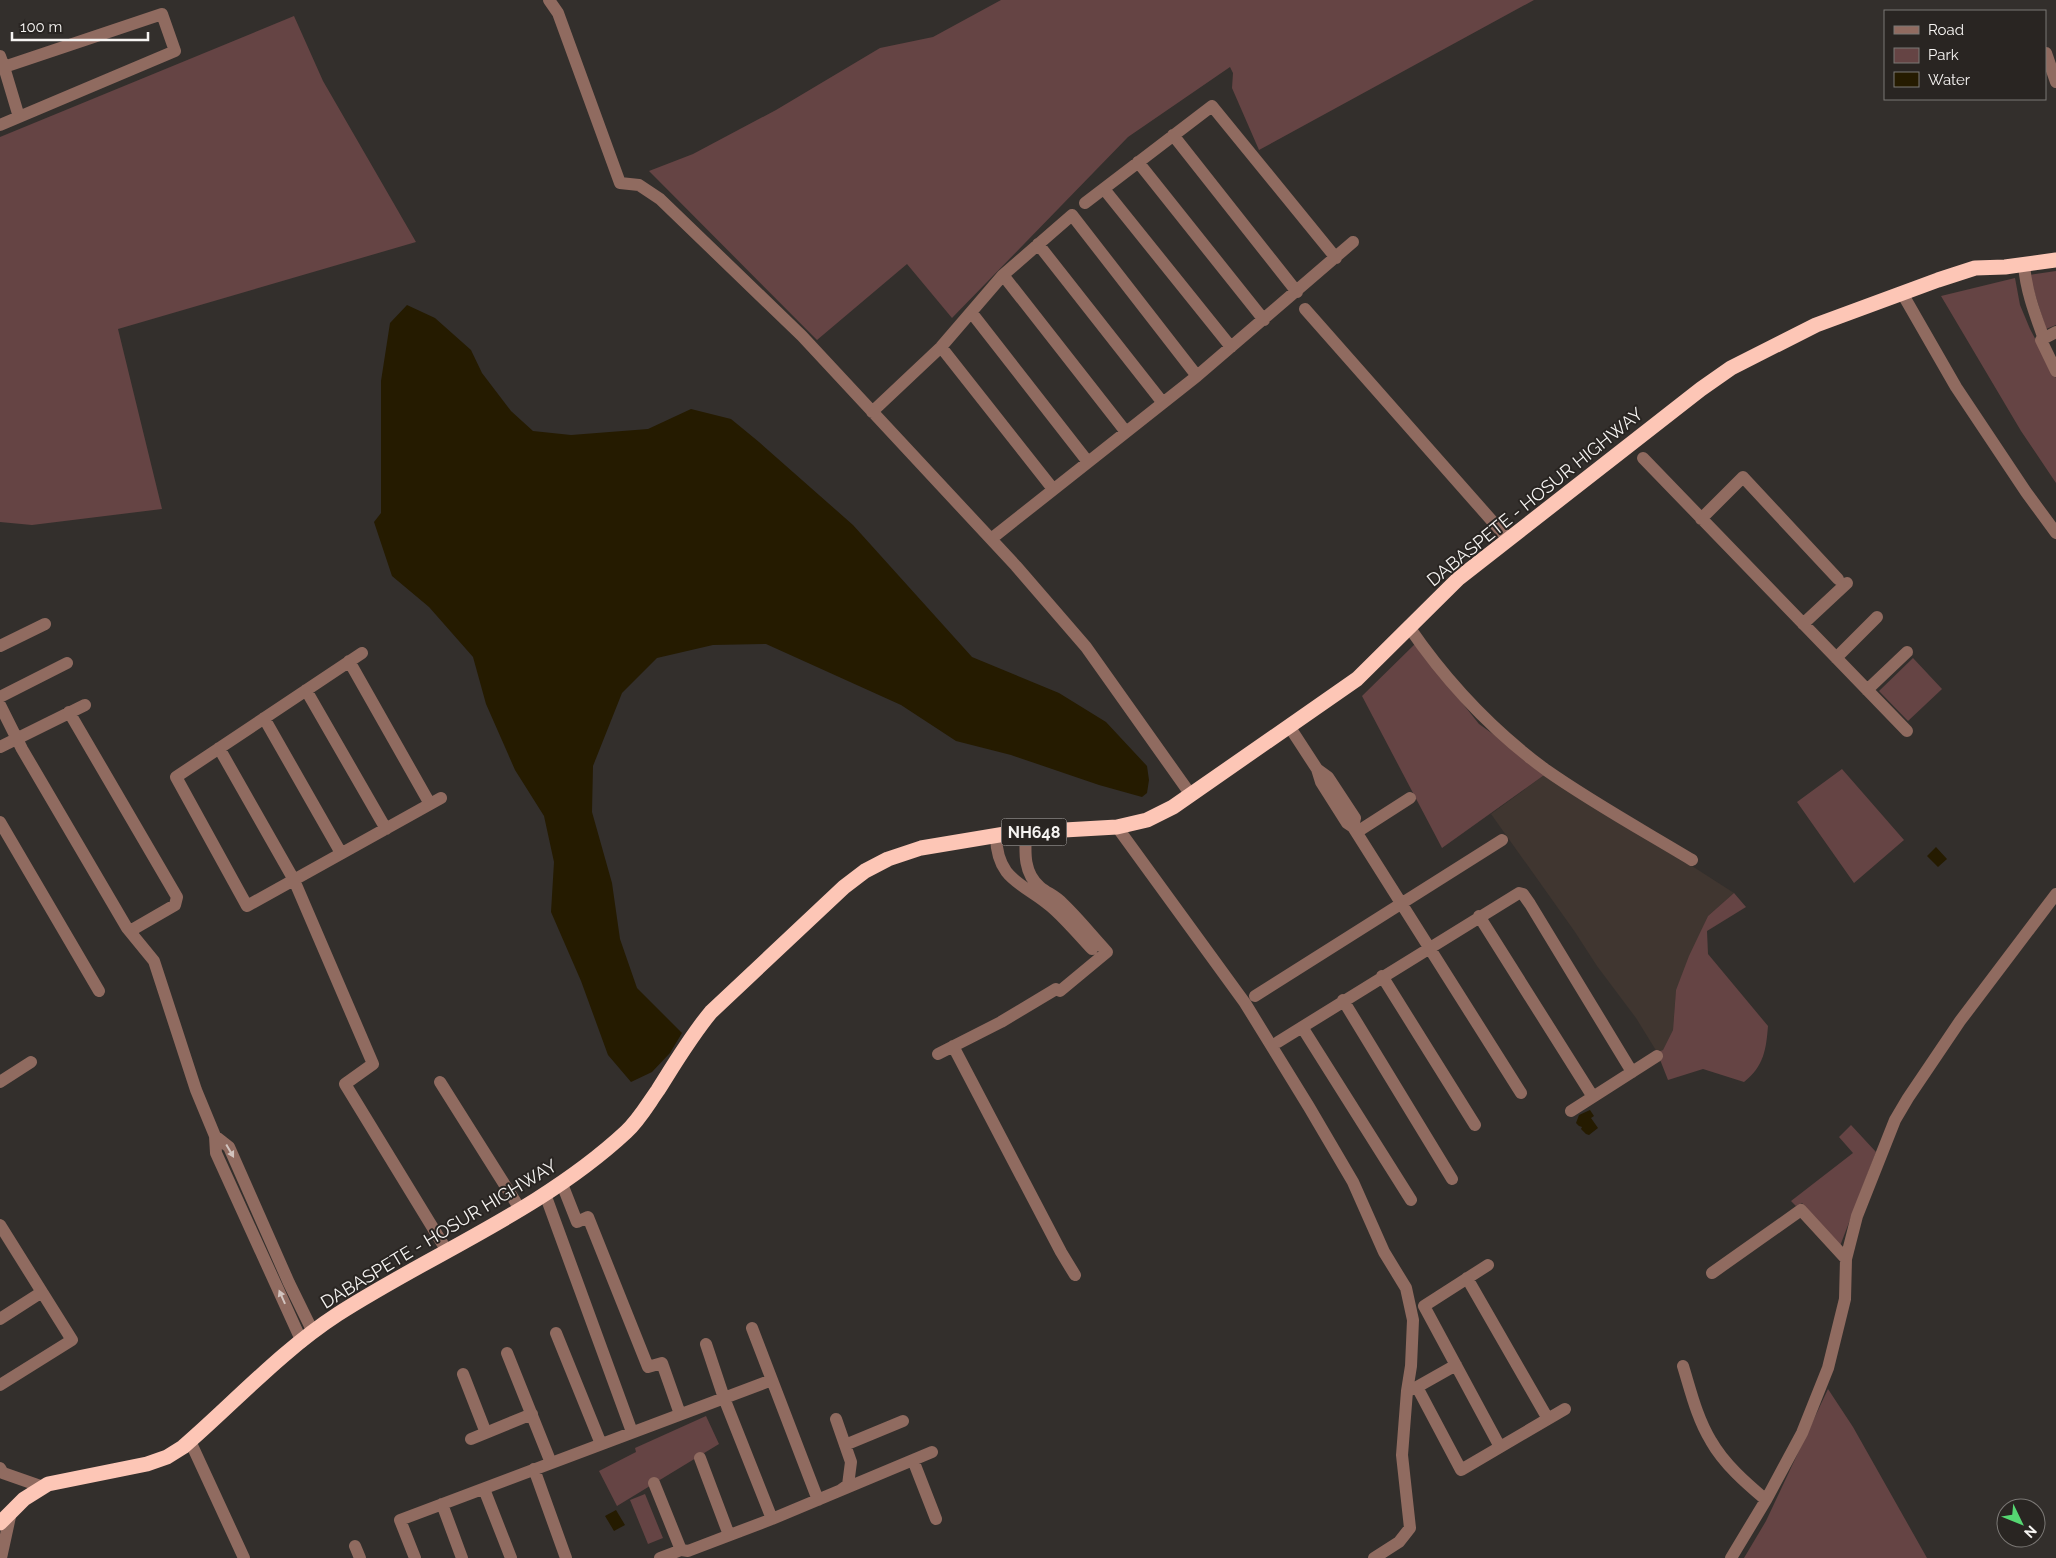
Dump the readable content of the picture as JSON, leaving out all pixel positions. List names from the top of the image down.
{
  "streets": {
    "highway": ["DABASPETE - HOSUR HIGHWAY", "NH648"]
  },
  "legend": ["Road", "Park", "Water"],
  "scale_bar": "100 m",
  "north": "bottom right"
}
